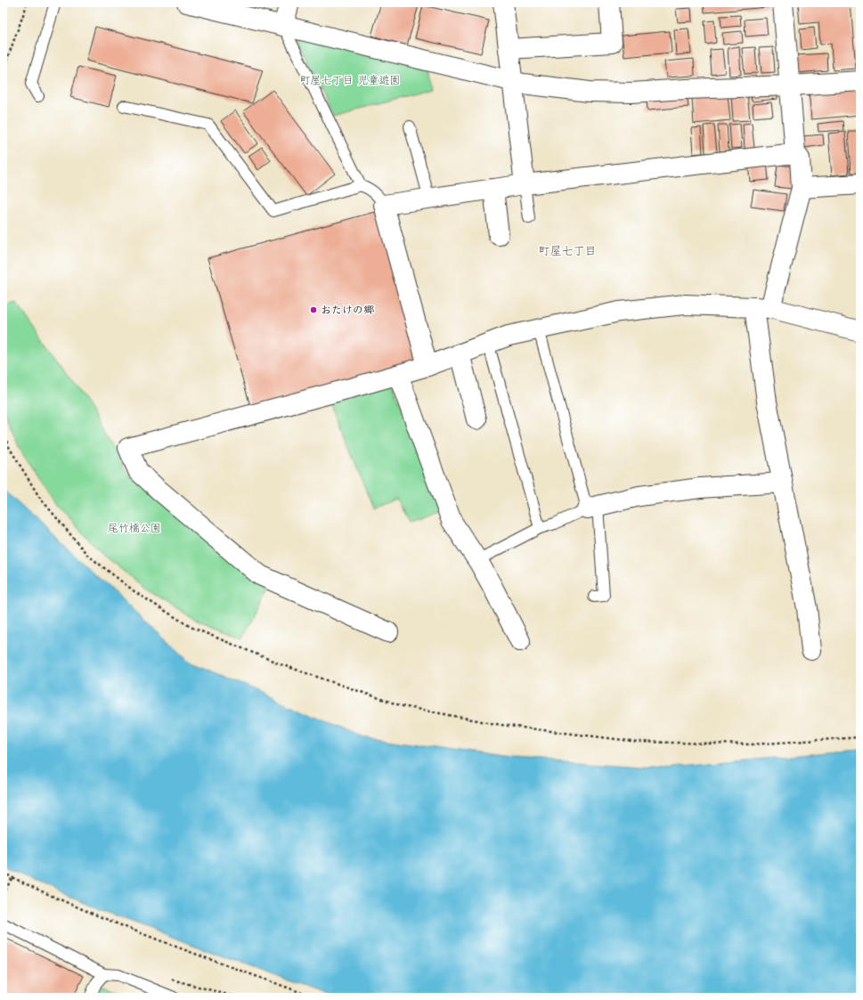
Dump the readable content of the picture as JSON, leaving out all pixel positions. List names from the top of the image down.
{
  "districts": ["町屋七丁目"],
  "parks": ["町屋七丁目 児童遊園", "尾竹橋公園"],
  "places": ["おたけの郷"]
}
